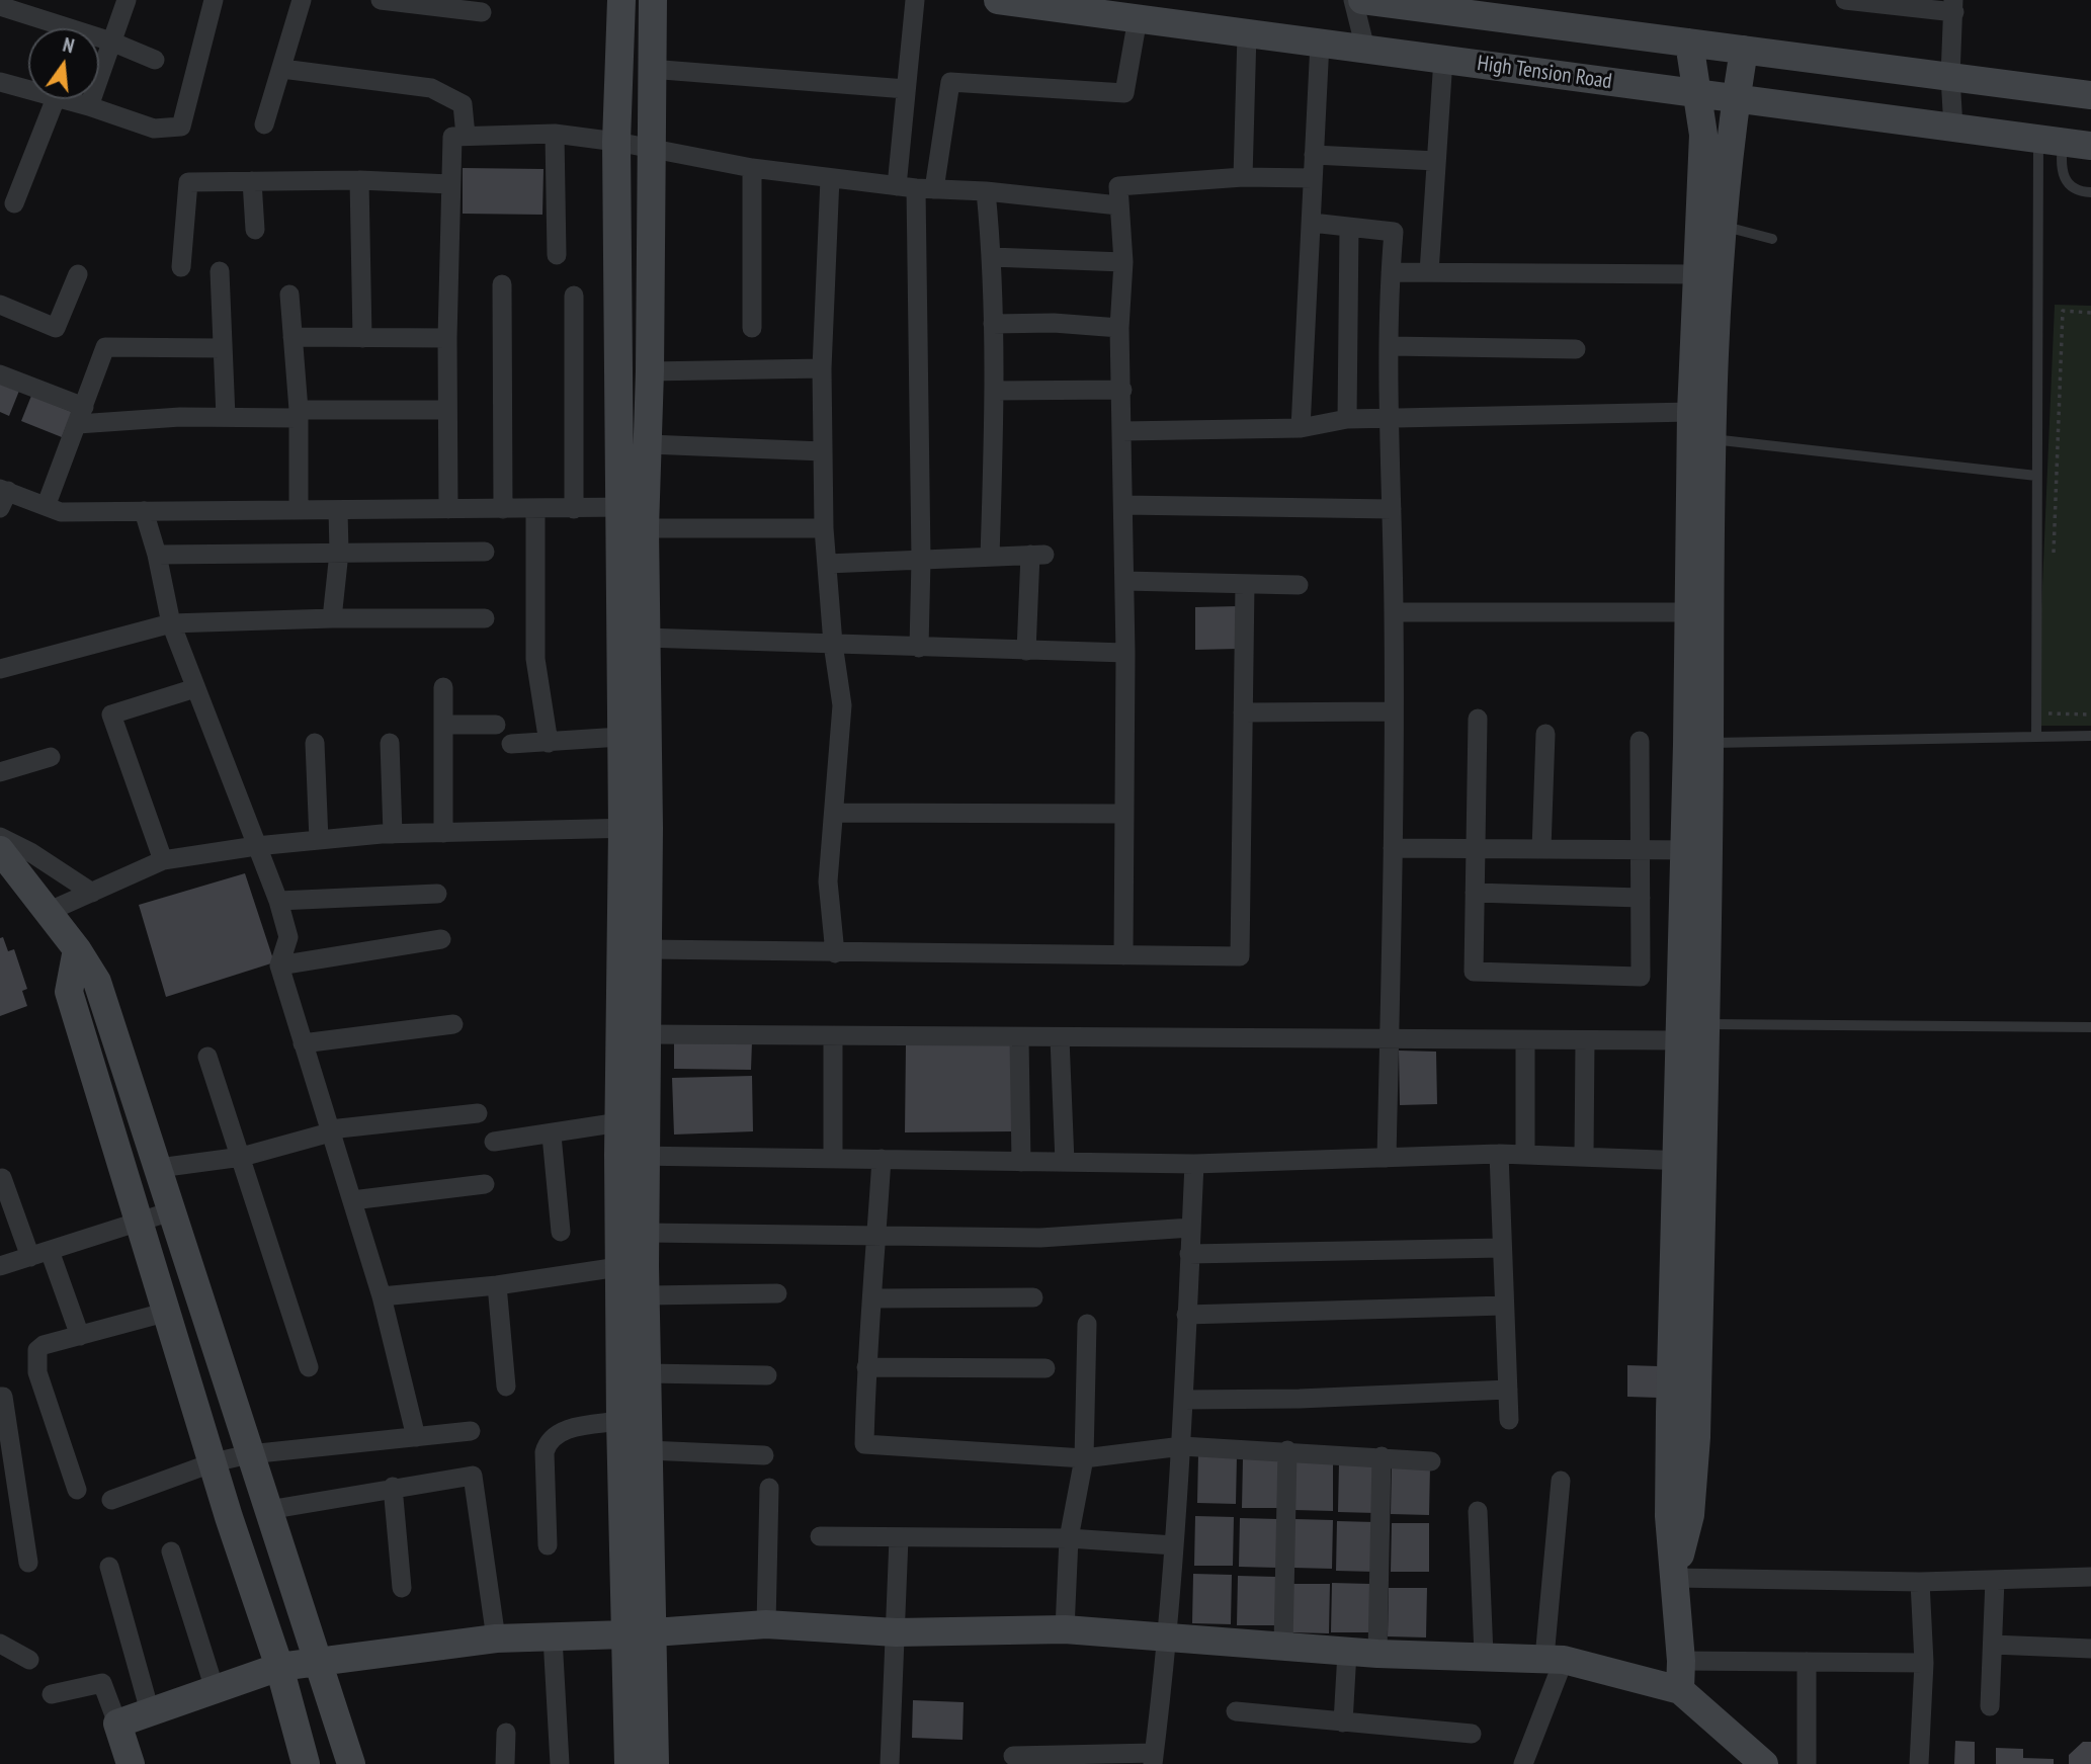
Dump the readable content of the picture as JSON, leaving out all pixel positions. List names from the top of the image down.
{
  "streets": {
    "street": ["High Tension Road"]
  },
  "north": "top"
}
